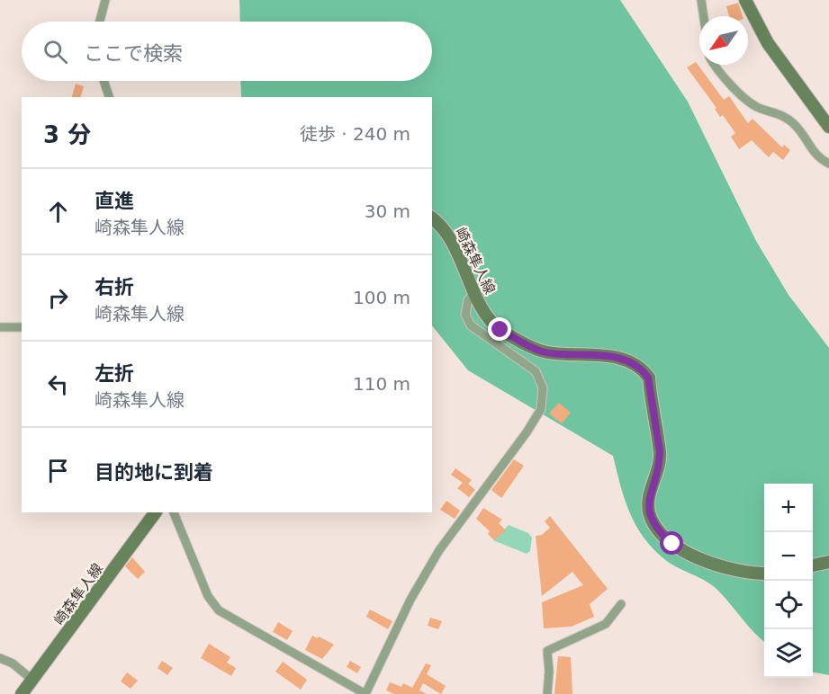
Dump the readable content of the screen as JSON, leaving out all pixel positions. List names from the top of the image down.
{
  "streets": {
    "main road": ["崎森隼人線"]
  },
  "north": "bottom left",
  "page": {
    "search": "ここで検索",
    "heading": ["3 分", "徒歩 · 240 m"],
    "list": [
      ["直進", "崎森隼人線", "30 m"],
      ["右折", "崎森隼人線", "100 m"],
      ["左折", "崎森隼人線", "110 m"],
      "目的地に到着"
    ],
    "map_buttons": ["+", "−"]
  }
}
